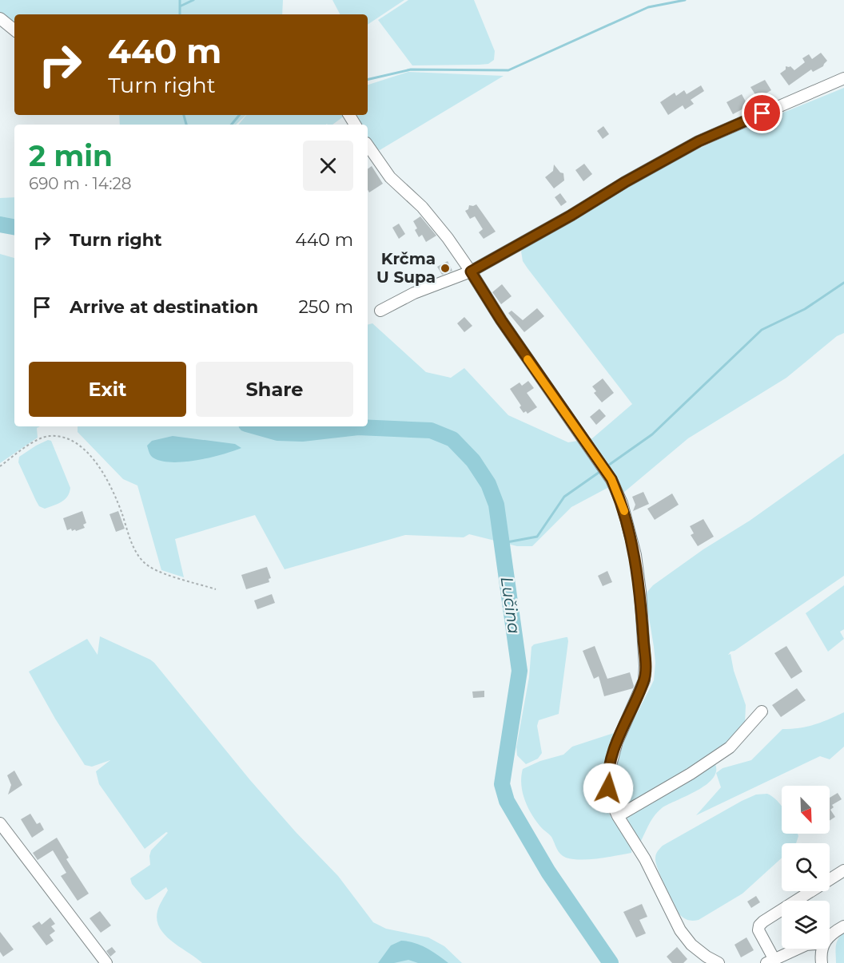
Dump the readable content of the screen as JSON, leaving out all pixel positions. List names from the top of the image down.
{
  "water": ["Lučina"],
  "places": ["Krčma U Supa"],
  "north": "bottom right",
  "page": {
    "turn": ["440 m", "Turn right"],
    "heading": ["2 min", "690 m · 14:28"],
    "list": [
      {
        "name": "Turn right",
        "value": "440 m"
      },
      {
        "name": "Arrive at destination",
        "value": "250 m"
      }
    ],
    "buttons": ["Exit", "Share"]
  }
}
